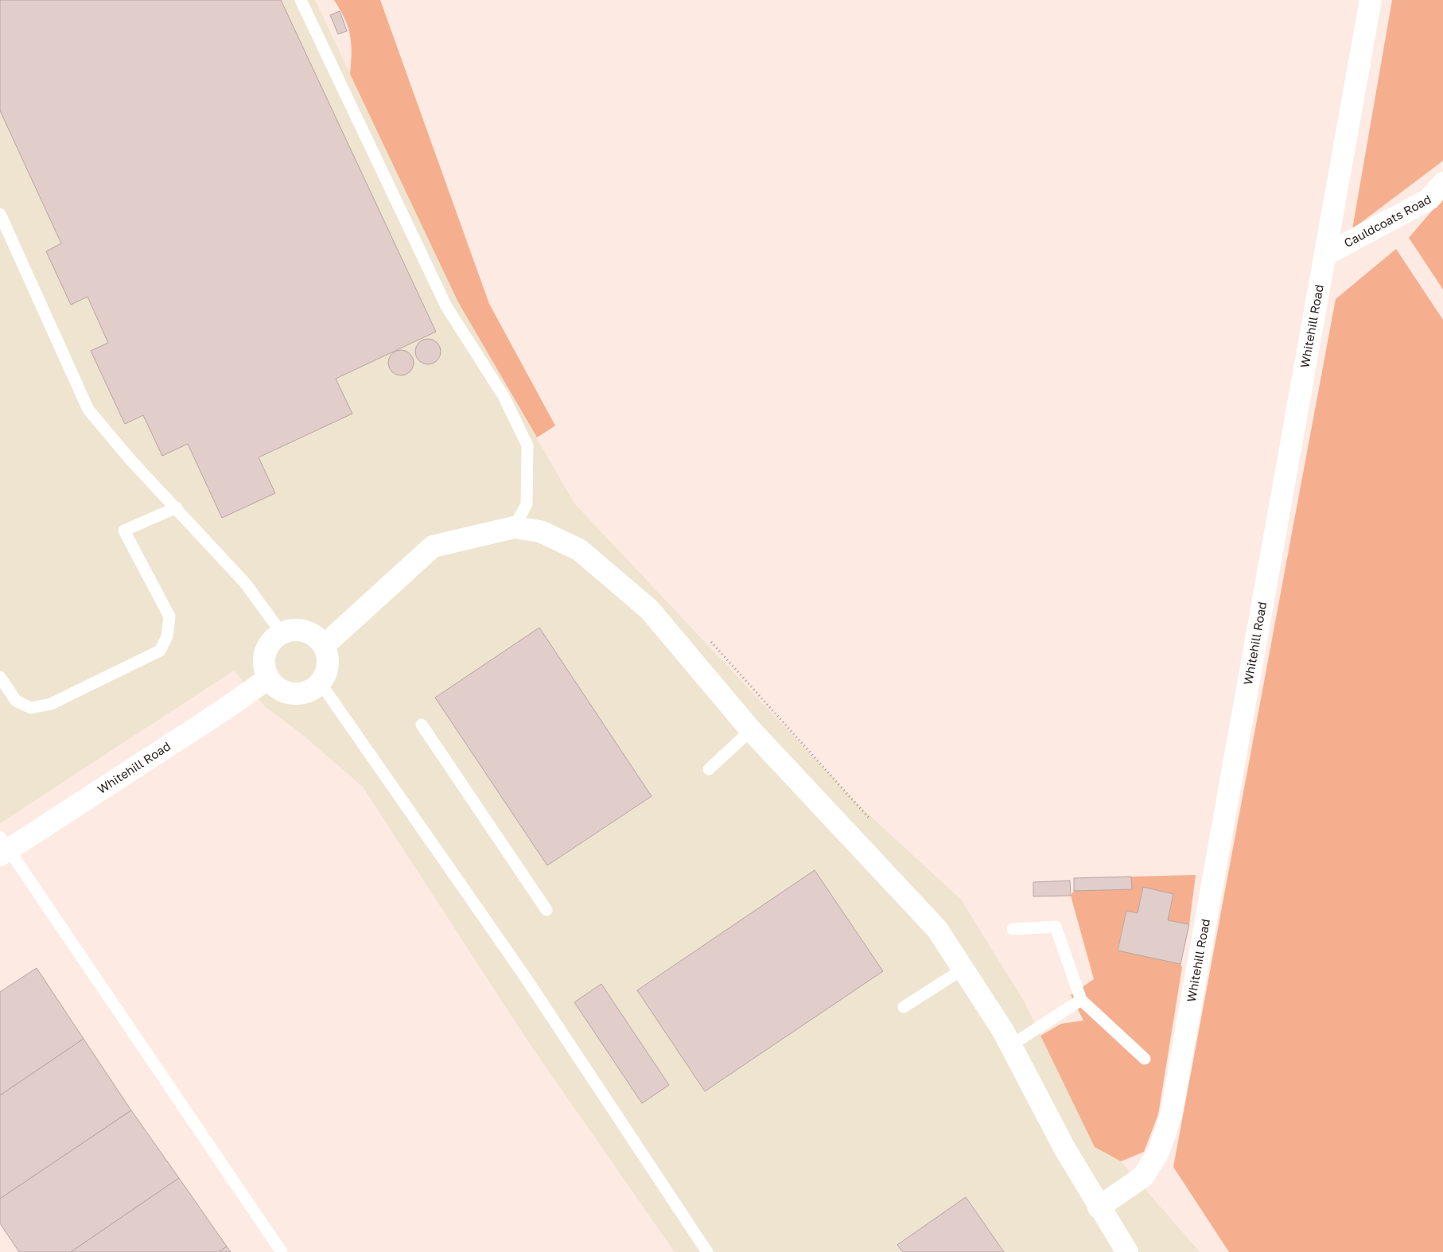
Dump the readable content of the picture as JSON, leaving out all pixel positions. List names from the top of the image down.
{
  "streets": {
    "street": ["Cauldcoats Road", "Whitehill Road"]
  },
  "crossings": [
    ["Cauldcoats Road", "Whitehill Road"]
  ]
}
